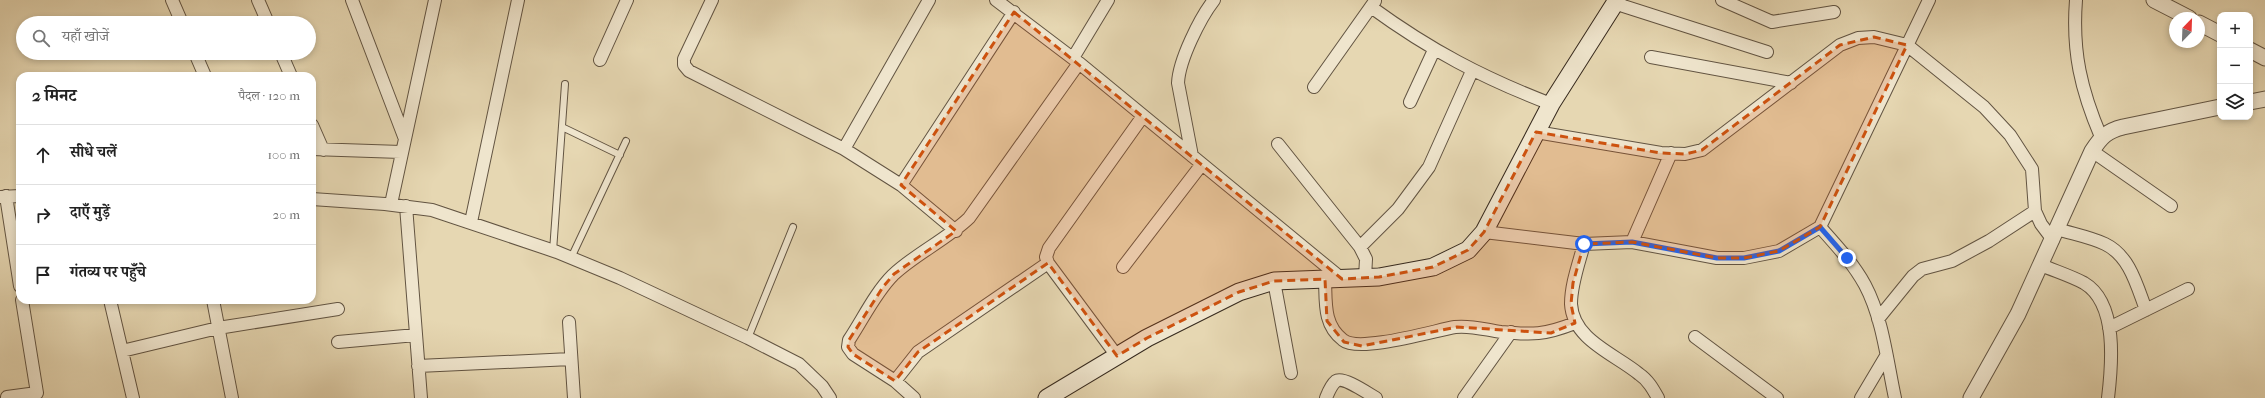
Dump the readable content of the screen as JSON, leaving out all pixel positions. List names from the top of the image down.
{
  "north": "top right",
  "page": {
    "map_buttons": ["+", "−"],
    "search": "यहाँ खोजें",
    "heading": ["2 मिनट", "पैदल · 120 m"],
    "list": [
      ["सीधे चलें", "100 m"],
      ["दाएँ मुड़ें", "20 m"],
      "गंतव्य पर पहुँचे"
    ]
  }
}
